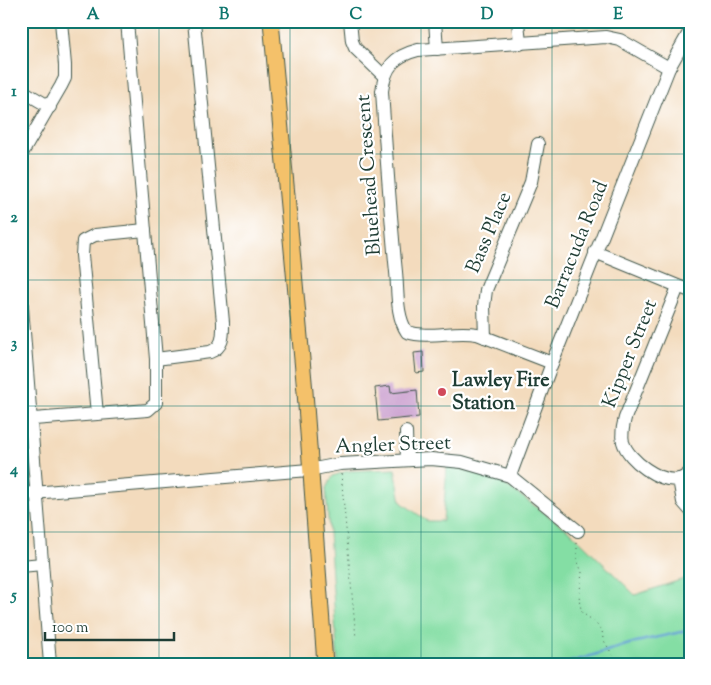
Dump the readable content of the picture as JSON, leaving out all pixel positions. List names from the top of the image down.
{
  "streets": {
    "street": [
      "Bluehead Crescent",
      "Bass Place",
      "Barracuda Road",
      "Kipper Street",
      "Angler Street"
    ]
  },
  "crossings": [
    ["Bluehead Crescent", "Bass Place"],
    ["Bluehead Crescent", "Barracuda Road"],
    ["Barracuda Road", "Angler Street"]
  ],
  "places": ["Lawley Fire Station"],
  "scale_bar": "100 m",
  "grid": {
    "columns": [
      "A",
      "B",
      "C",
      "D",
      "E"
    ],
    "rows": [
      "1",
      "2",
      "3",
      "4",
      "5"
    ]
  }
}
